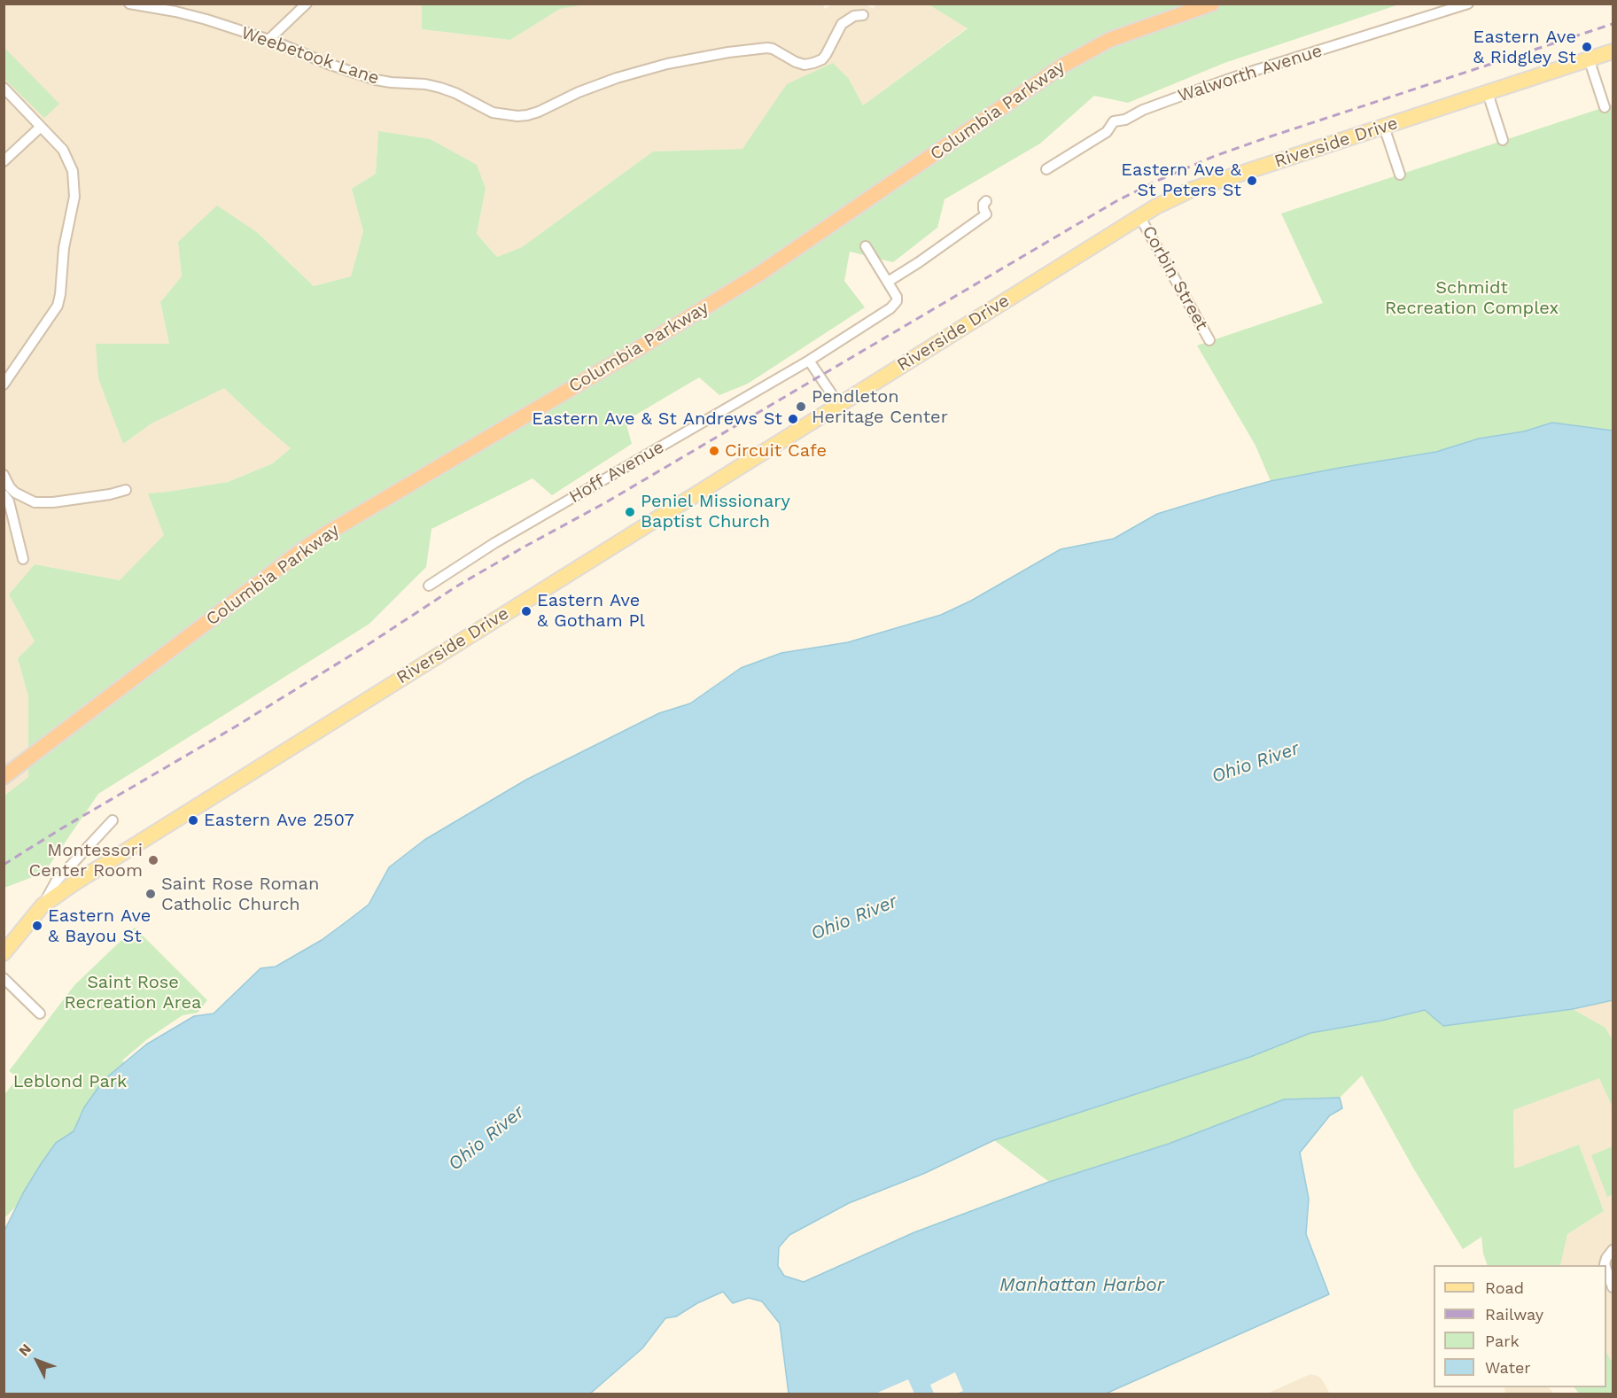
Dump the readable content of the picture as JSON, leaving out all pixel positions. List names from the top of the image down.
{
  "streets": {
    "highway": ["Columbia Parkway"],
    "main road": ["Riverside Drive"],
    "street": [
      "Weebetook Lane",
      "Walworth Avenue",
      "Corbin Street",
      "Hoff Avenue"
    ]
  },
  "crossings": [
    ["Riverside Drive", "Corbin Street"]
  ],
  "water": ["Ohio River", "Manhattan Harbor"],
  "parks": ["Schmidt Recreation Complex", "Saint Rose Recreation Area", "Leblond Park"],
  "places": [
    "Eastern Ave & Ridgley St",
    "Eastern Ave & St Peters St",
    "Pendleton Heritage Center",
    "Eastern Ave & St Andrews St",
    "Circuit Cafe",
    "Peniel Missionary Baptist Church",
    "Eastern Ave & Gotham Pl",
    "Eastern Ave 2507",
    "Montessori Center Room",
    "Saint Rose Roman Catholic Church",
    "Eastern Ave & Bayou St"
  ],
  "legend": [
    "Road",
    "Railway",
    "Park",
    "Water"
  ],
  "north": "top left"
}
